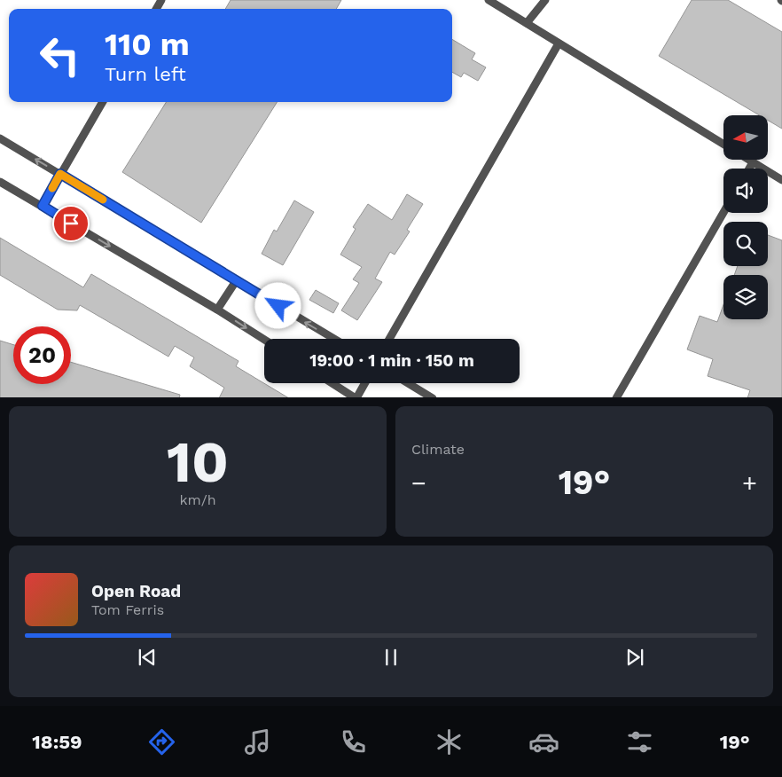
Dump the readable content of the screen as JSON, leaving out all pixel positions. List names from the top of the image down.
{
  "north": "left",
  "page": {
    "turn": ["110 m", "Turn left"],
    "limit": "20",
    "trip": "19:00 · 1 min · 150 m",
    "tile": [
      ["10", "km/h"],
      "Climate"
    ],
    "heat": ["−", "19°", "+"],
    "song": ["Open Road", "Tom Ferris"],
    "tabs": ["18:59", "19°"]
  }
}
